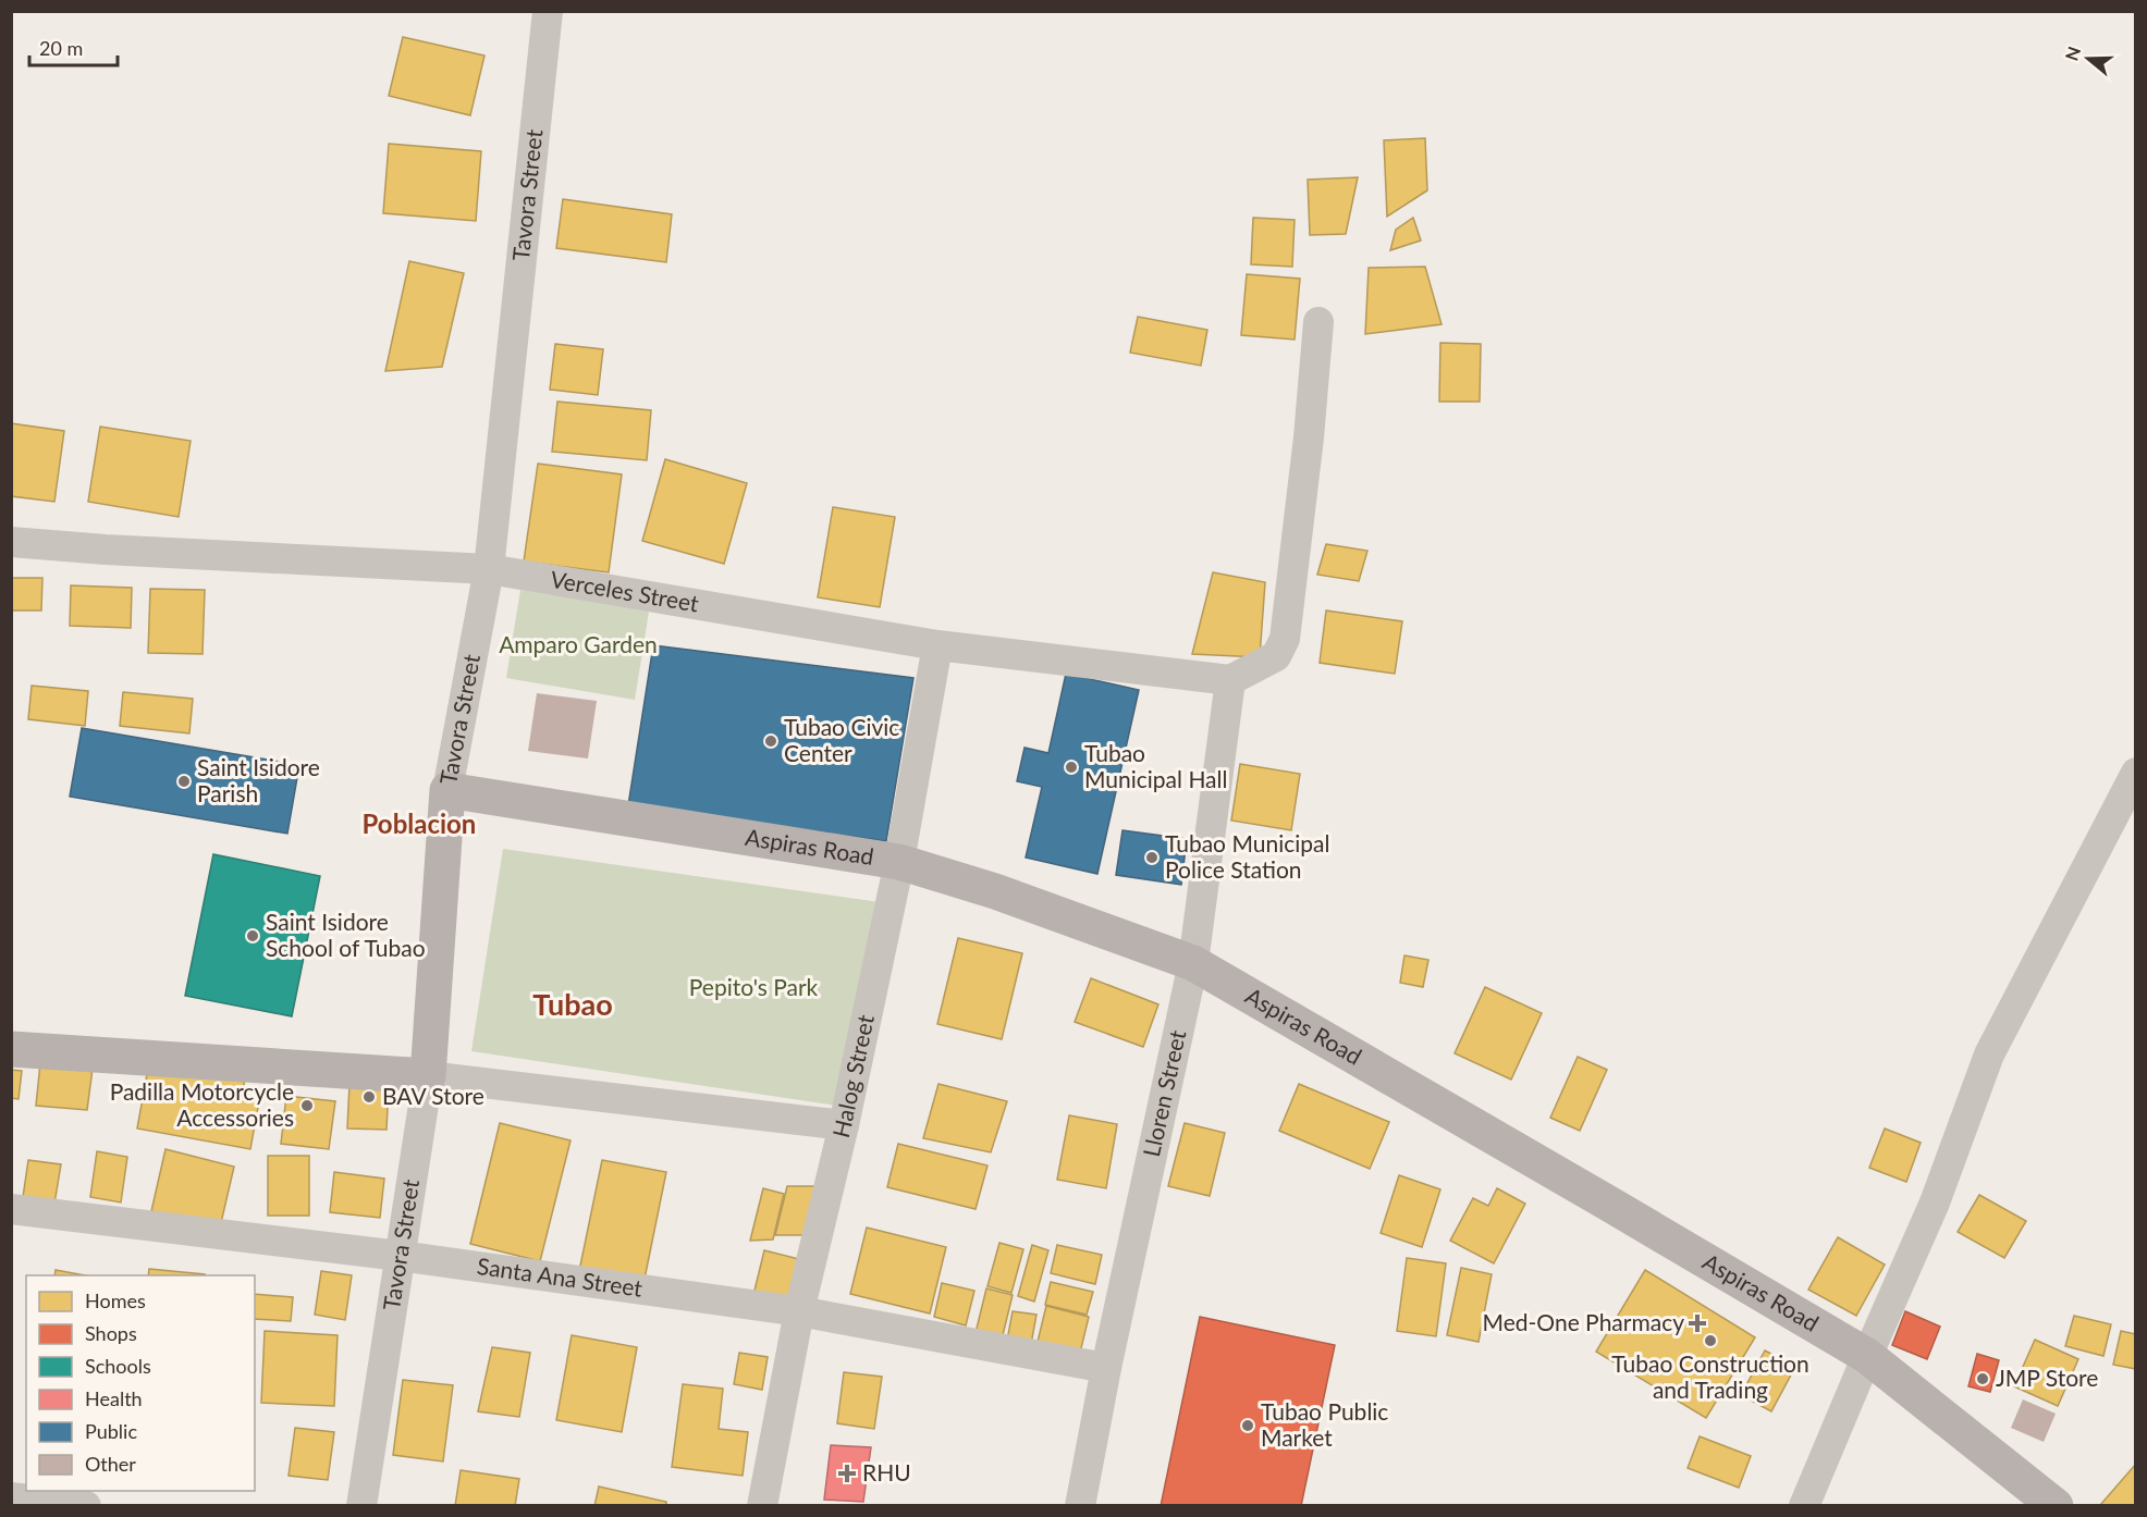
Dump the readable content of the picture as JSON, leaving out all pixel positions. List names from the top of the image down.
{
  "streets": {
    "main road": ["Tavora Street", "Aspiras Road"],
    "street": [
      "Verceles Street",
      "Halog Street",
      "Lloren Street",
      "Santa Ana Street"
    ]
  },
  "crossings": [
    ["Tavora Street", "Verceles Street"],
    ["Tavora Street", "Aspiras Road"],
    ["Tavora Street", "Santa Ana Street"],
    ["Verceles Street", "Halog Street"],
    ["Verceles Street", "Lloren Street"],
    ["Aspiras Road", "Halog Street"],
    ["Aspiras Road", "Lloren Street"],
    ["Halog Street", "Santa Ana Street"],
    ["Lloren Street", "Santa Ana Street"]
  ],
  "districts": ["Poblacion", "Tubao"],
  "parks": ["Amparo Garden", "Pepito's Park"],
  "places": {
    "other": [
      "Tubao Civic Center",
      "Tubao Municipal Hall",
      "Saint Isidore Parish",
      "Tubao Municipal Police Station",
      "Saint Isidore School of Tubao",
      "BAV Store",
      "Padilla Motorcycle Accessories",
      "Tubao Construction and Trading",
      "JMP Store",
      "Tubao Public Market"
    ],
    "health": ["Med-One Pharmacy", "RHU"]
  },
  "legend": [
    "Homes",
    "Shops",
    "Schools",
    "Health",
    "Public",
    "Other"
  ],
  "scale_bar": "20 m",
  "north": "left"
}
